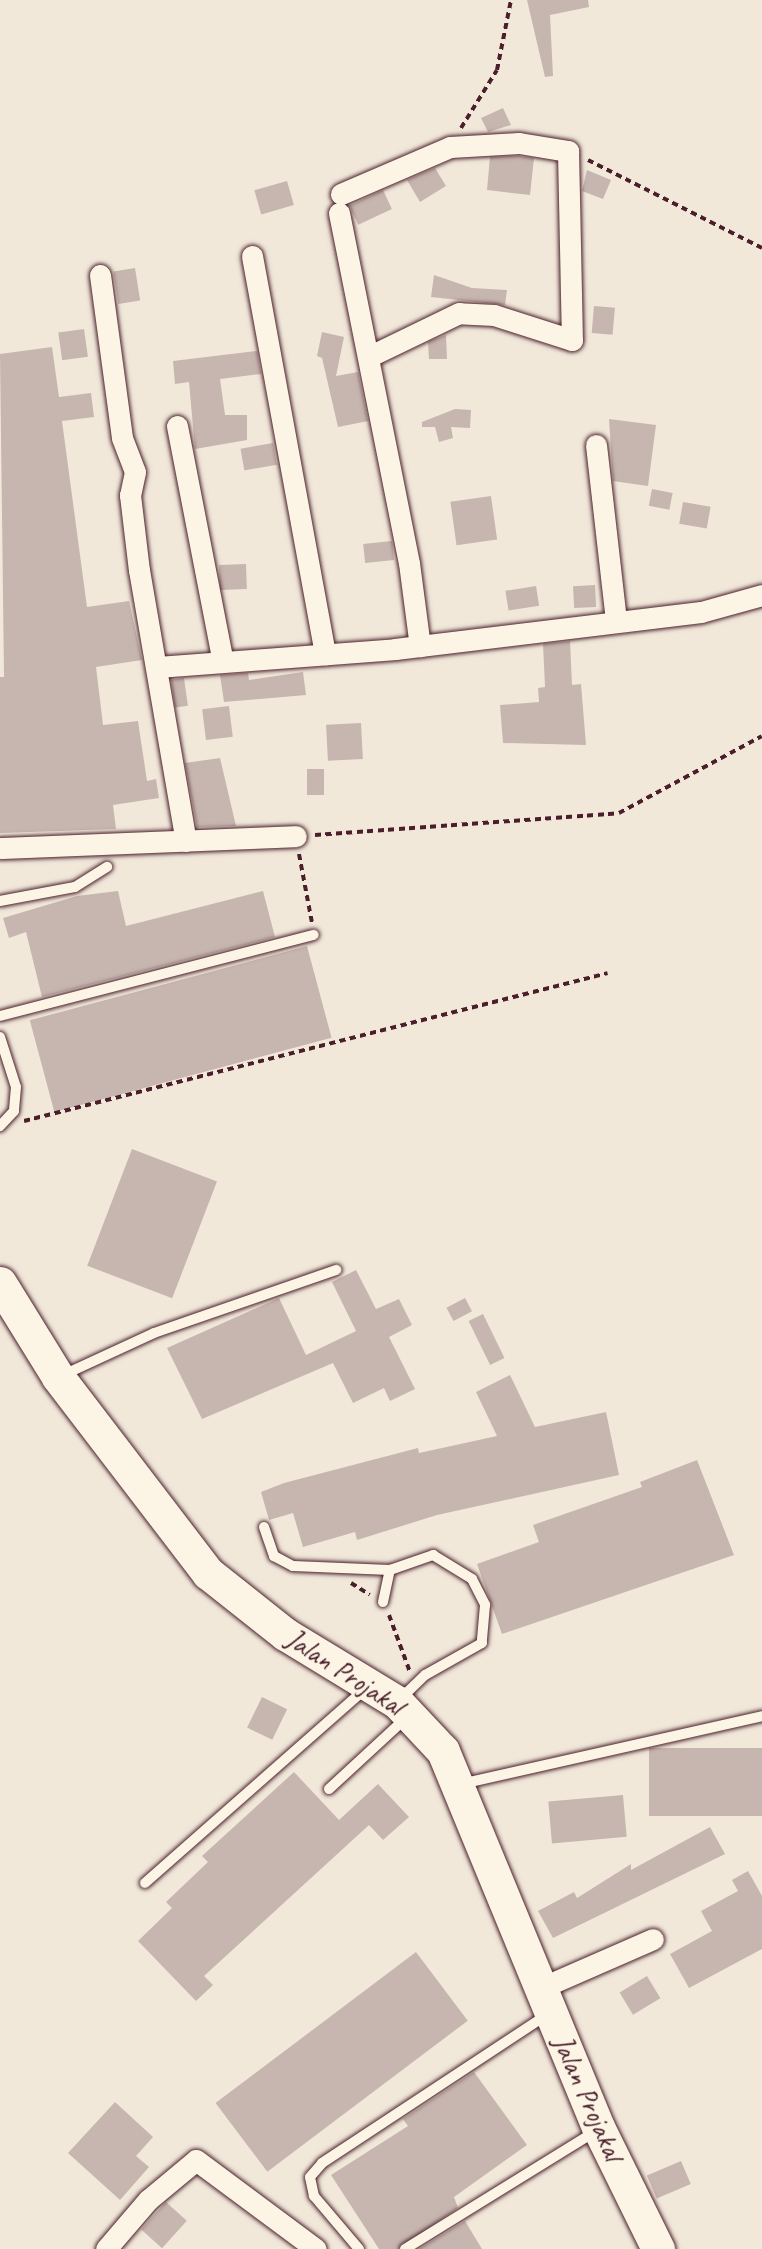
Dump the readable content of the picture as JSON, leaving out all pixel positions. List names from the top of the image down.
{
  "streets": {
    "main road": ["Jalan Projakal"]
  }
}
